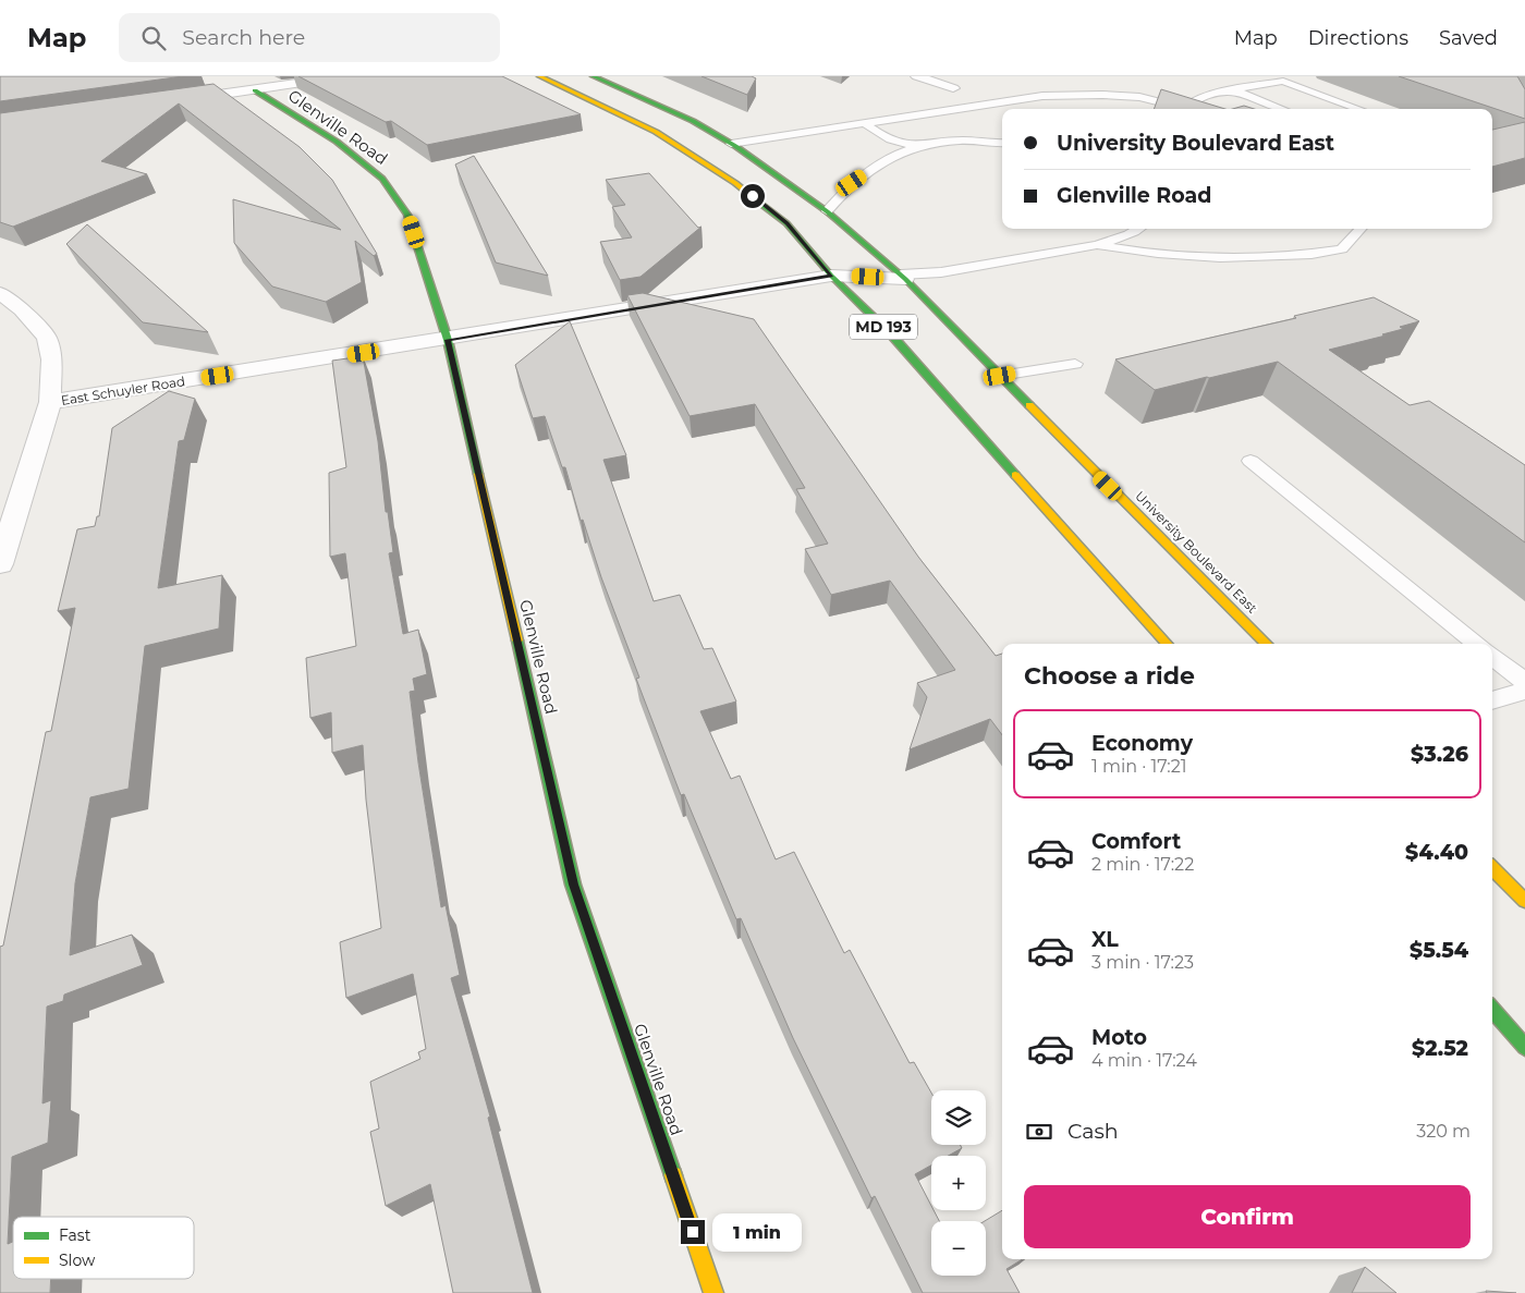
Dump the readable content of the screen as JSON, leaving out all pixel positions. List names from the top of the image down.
{
  "streets": {
    "main road": ["Glenville Road", "MD 193", "University Boulevard East"],
    "street": ["East Schuyler Road"]
  },
  "crossings": [
    ["Glenville Road", "East Schuyler Road"],
    ["MD 193", "East Schuyler Road"],
    ["East Schuyler Road", "University Boulevard East"]
  ],
  "legend": ["Fast", "Slow"],
  "page": {
    "header": "Map",
    "search": "Search here",
    "nav": ["Map", "Directions", "Saved"],
    "banner": ["University Boulevard East", "Glenville Road"],
    "heading": "Choose a ride",
    "list": [
      {
        "name": "Economy",
        "note": "1 min · 17:21",
        "value": "$3.26"
      },
      {
        "name": "Comfort",
        "note": "2 min · 17:22",
        "value": "$4.40"
      },
      {
        "name": "XL",
        "note": "3 min · 17:23",
        "value": "$5.54"
      },
      {
        "name": "Moto",
        "note": "4 min · 17:24",
        "value": "$2.52"
      }
    ],
    "map_buttons": ["+", "−"],
    "pay": ["Cash", "320 m"],
    "buttons": "Confirm",
    "bubble": "1 min"
  }
}
